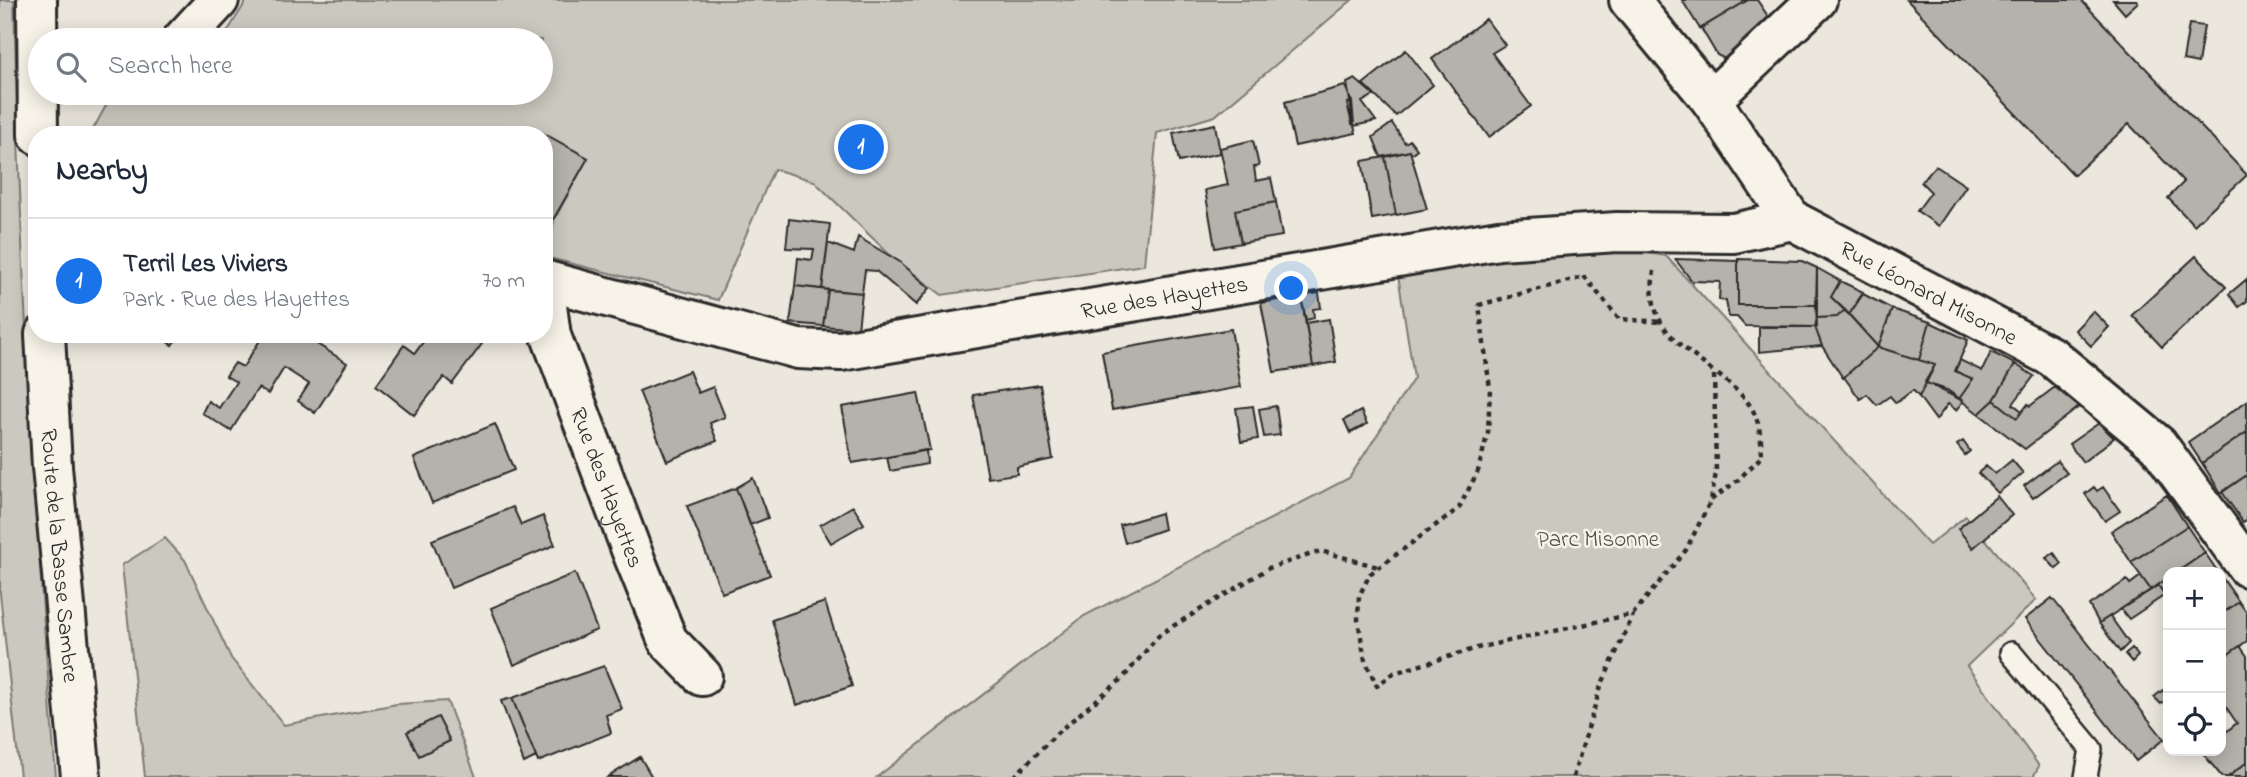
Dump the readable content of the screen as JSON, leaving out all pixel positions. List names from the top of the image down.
{
  "streets": {
    "main road": ["Rue Léonard Misonne", "Rue des Hayettes", "Route de la Basse Sambre"]
  },
  "crossings": [
    ["Rue Léonard Misonne", "Rue des Hayettes"]
  ],
  "parks": ["Parc Misonne"],
  "page": {
    "search": "Search here",
    "pins": "1",
    "heading": "Nearby",
    "list": [
      {
        "mark": "1",
        "name": "Terril Les Viviers",
        "note": "Park · Rue des Hayettes",
        "value": "70 m"
      }
    ],
    "map_buttons": ["+", "−"]
  }
}
